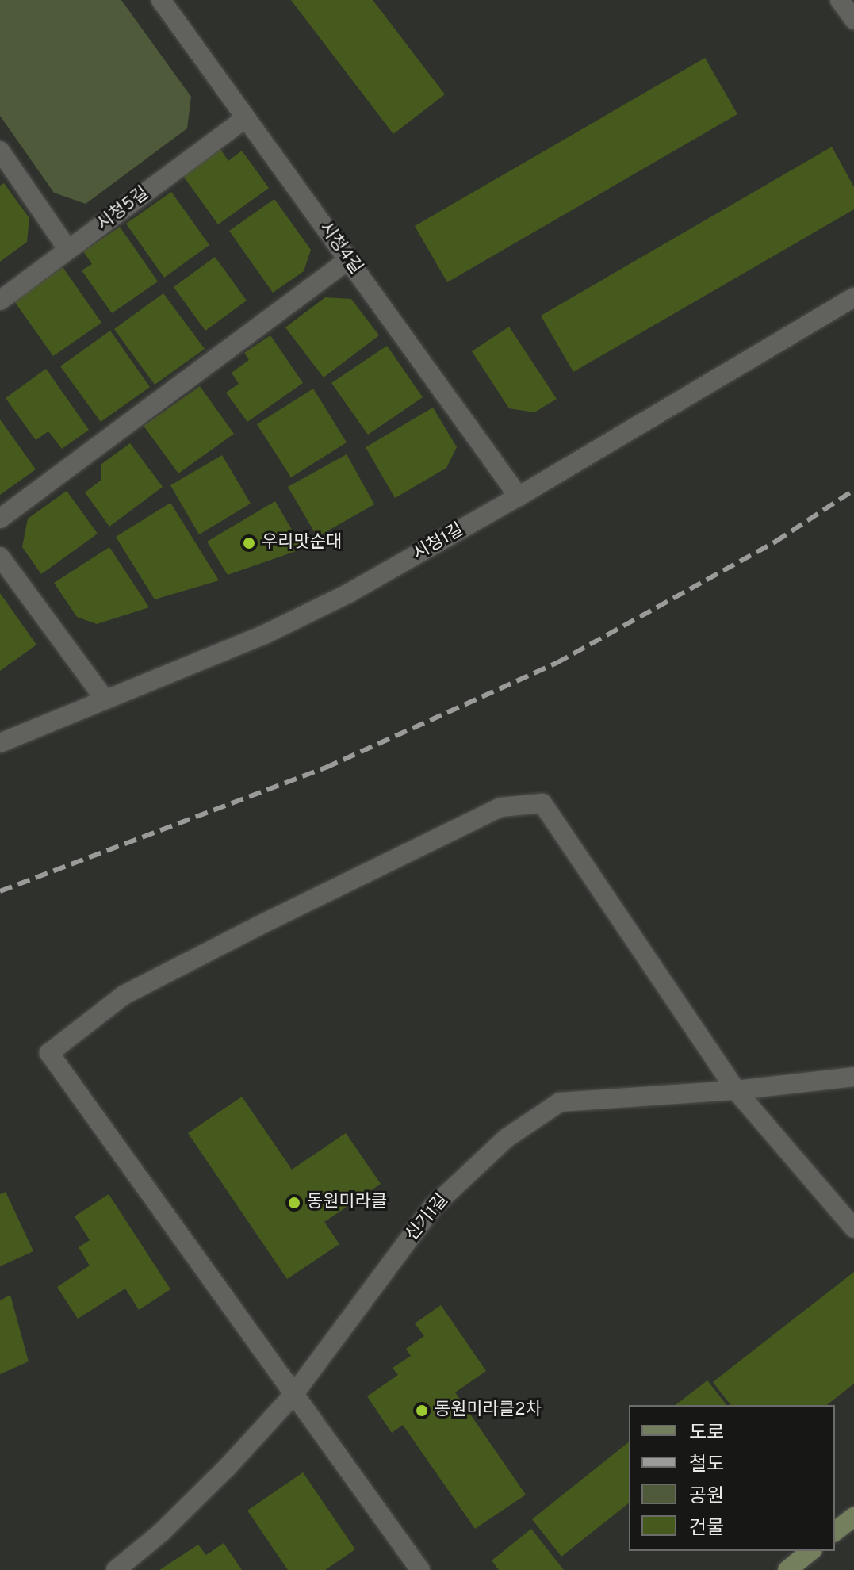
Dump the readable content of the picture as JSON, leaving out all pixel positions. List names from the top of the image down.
{
  "streets": {
    "street": [
      "시청5길",
      "시청4길",
      "시청1길",
      "신기1길"
    ]
  },
  "crossings": [
    ["시청5길", "시청4길"],
    ["시청4길", "시청1길"]
  ],
  "places": ["우리맛순대", "동원미라클", "동원미라클2차"],
  "legend": [
    "도로",
    "철도",
    "공원",
    "건물"
  ]
}
